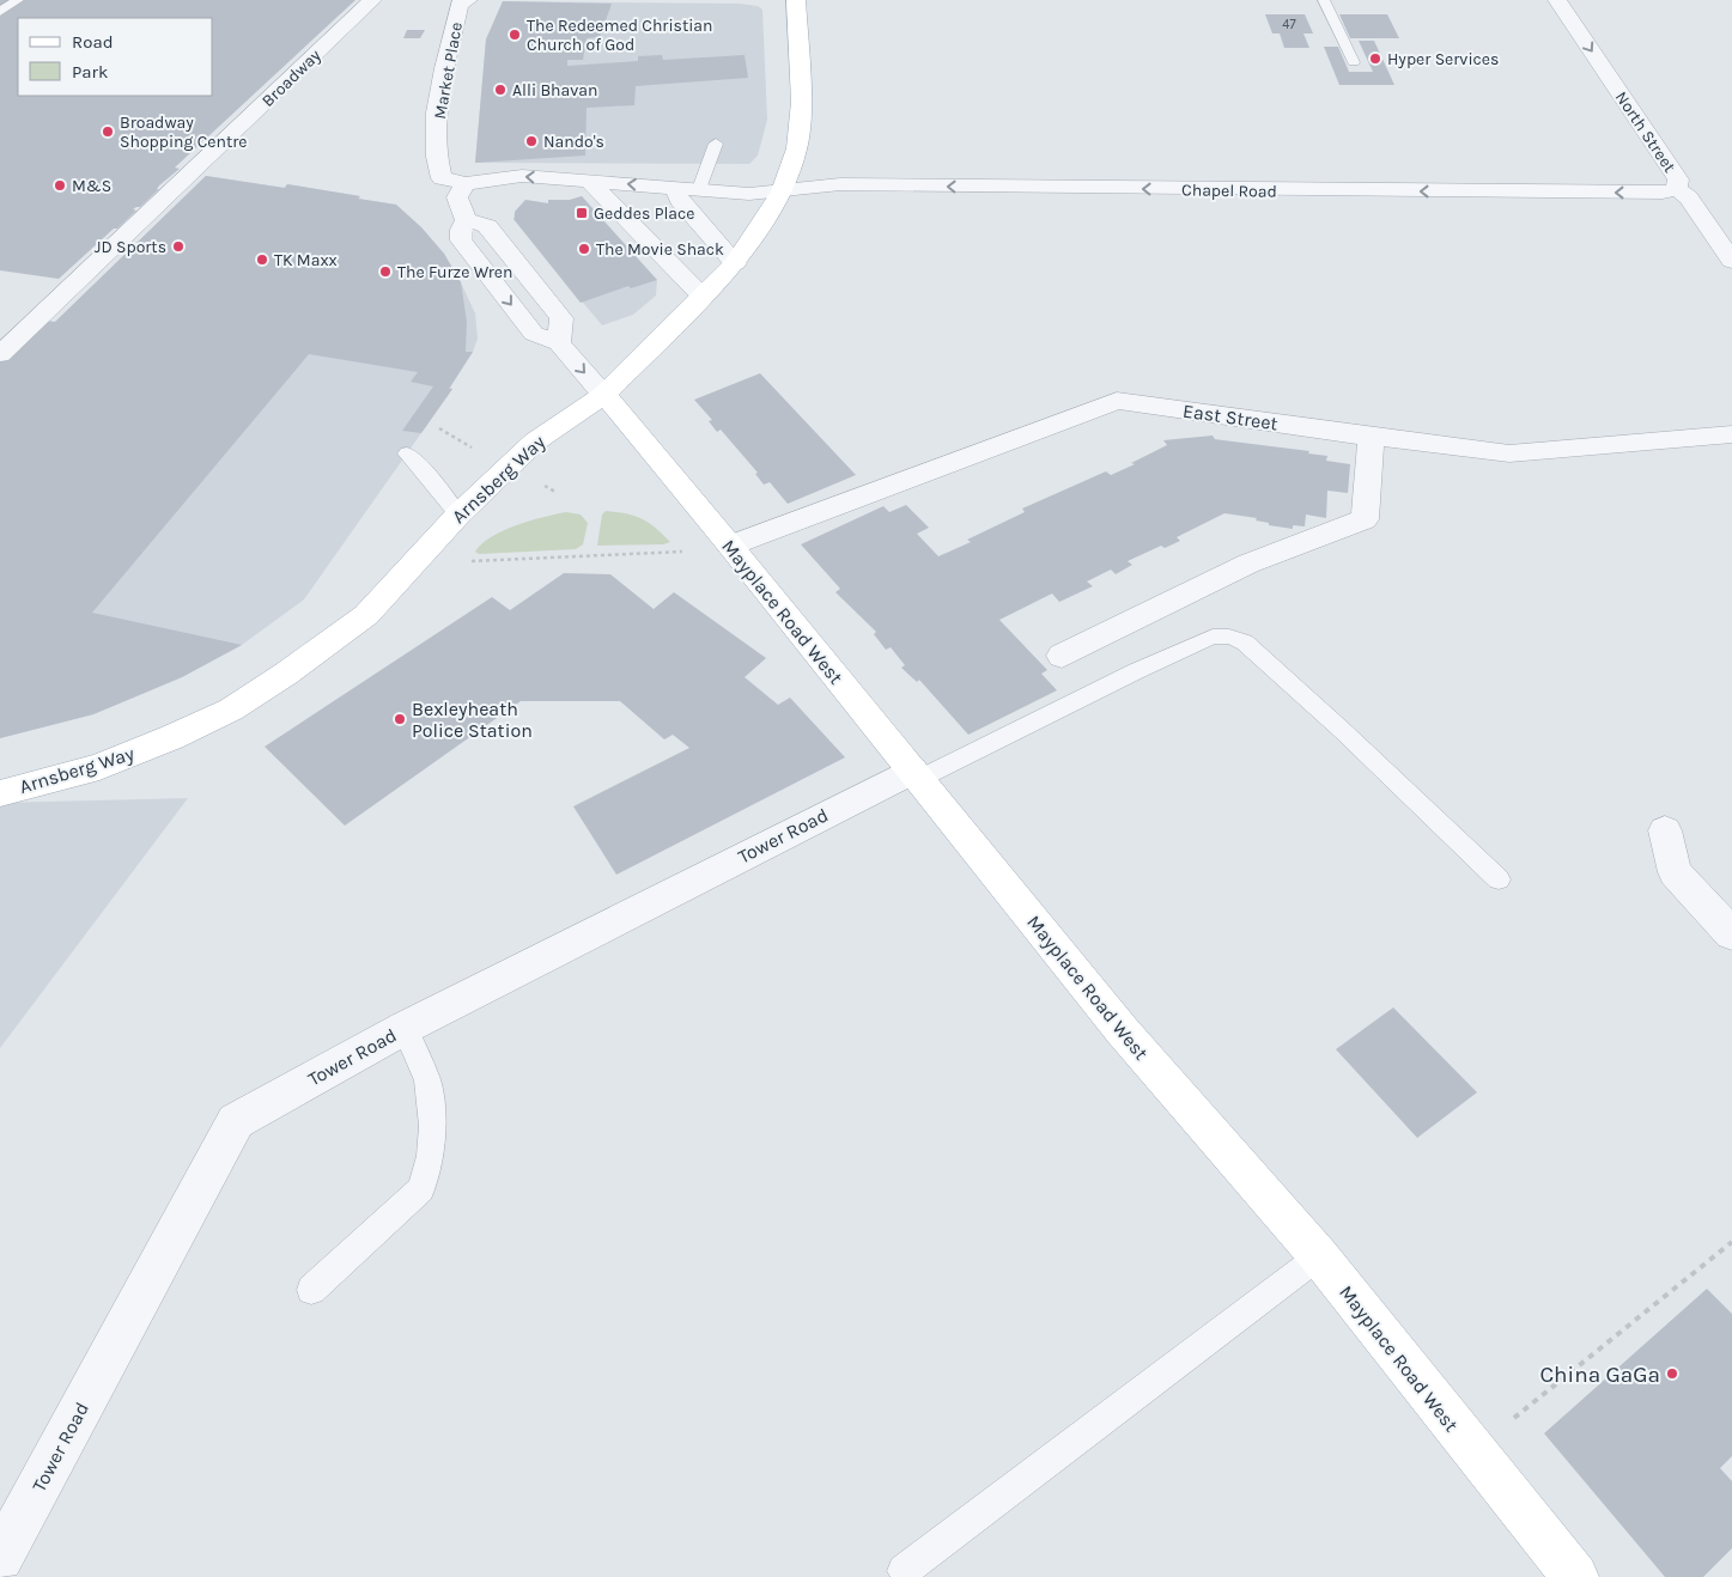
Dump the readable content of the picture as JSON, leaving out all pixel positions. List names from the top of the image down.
{
  "streets": {
    "main road": ["Arnsberg Way", "Mayplace Road West"],
    "street": [
      "Market Place",
      "Broadway",
      "North Street",
      "Chapel Road",
      "East Street",
      "Tower Road"
    ]
  },
  "crossings": [
    ["North Street", "Chapel Road"],
    ["Chapel Road", "Arnsberg Way"],
    ["East Street", "Mayplace Road West"],
    ["Arnsberg Way", "Mayplace Road West"],
    ["Mayplace Road West", "Tower Road"]
  ],
  "one_way": ["North Street", "Chapel Road"],
  "places": {
    "other": [
      "The Redeemed Christian Church of God",
      "Hyper Services",
      "Alli Bhavan",
      "Broadway Shopping Centre",
      "Nando's",
      "M&S",
      "JD Sports",
      "The Movie Shack",
      "TK Maxx",
      "The Furze Wren",
      "Bexleyheath Police Station",
      "China GaGa"
    ],
    "transit": ["Geddes Place"]
  },
  "house_numbers": ["47"],
  "legend": ["Road", "Park"]
}
